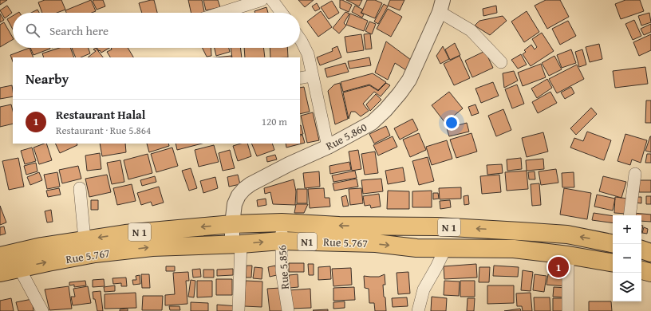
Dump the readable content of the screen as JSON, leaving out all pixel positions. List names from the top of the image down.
{
  "streets": {
    "highway": ["N 1", "N1", "Rue 5.767"],
    "street": ["Rue 5.860", "Rue 5.856"]
  },
  "crossings": [
    ["Rue 5.860", "N 1"],
    ["Rue 5.860", "Rue 5.767"],
    ["N 1", "Rue 5.856"],
    ["Rue 5.767", "Rue 5.856"]
  ],
  "page": {
    "search": "Search here",
    "heading": "Nearby",
    "list": [
      {
        "mark": "1",
        "name": "Restaurant Halal",
        "note": "Restaurant · Rue 5.864",
        "value": "120 m"
      }
    ],
    "map_buttons": ["+", "−"],
    "pins": "1"
  }
}
